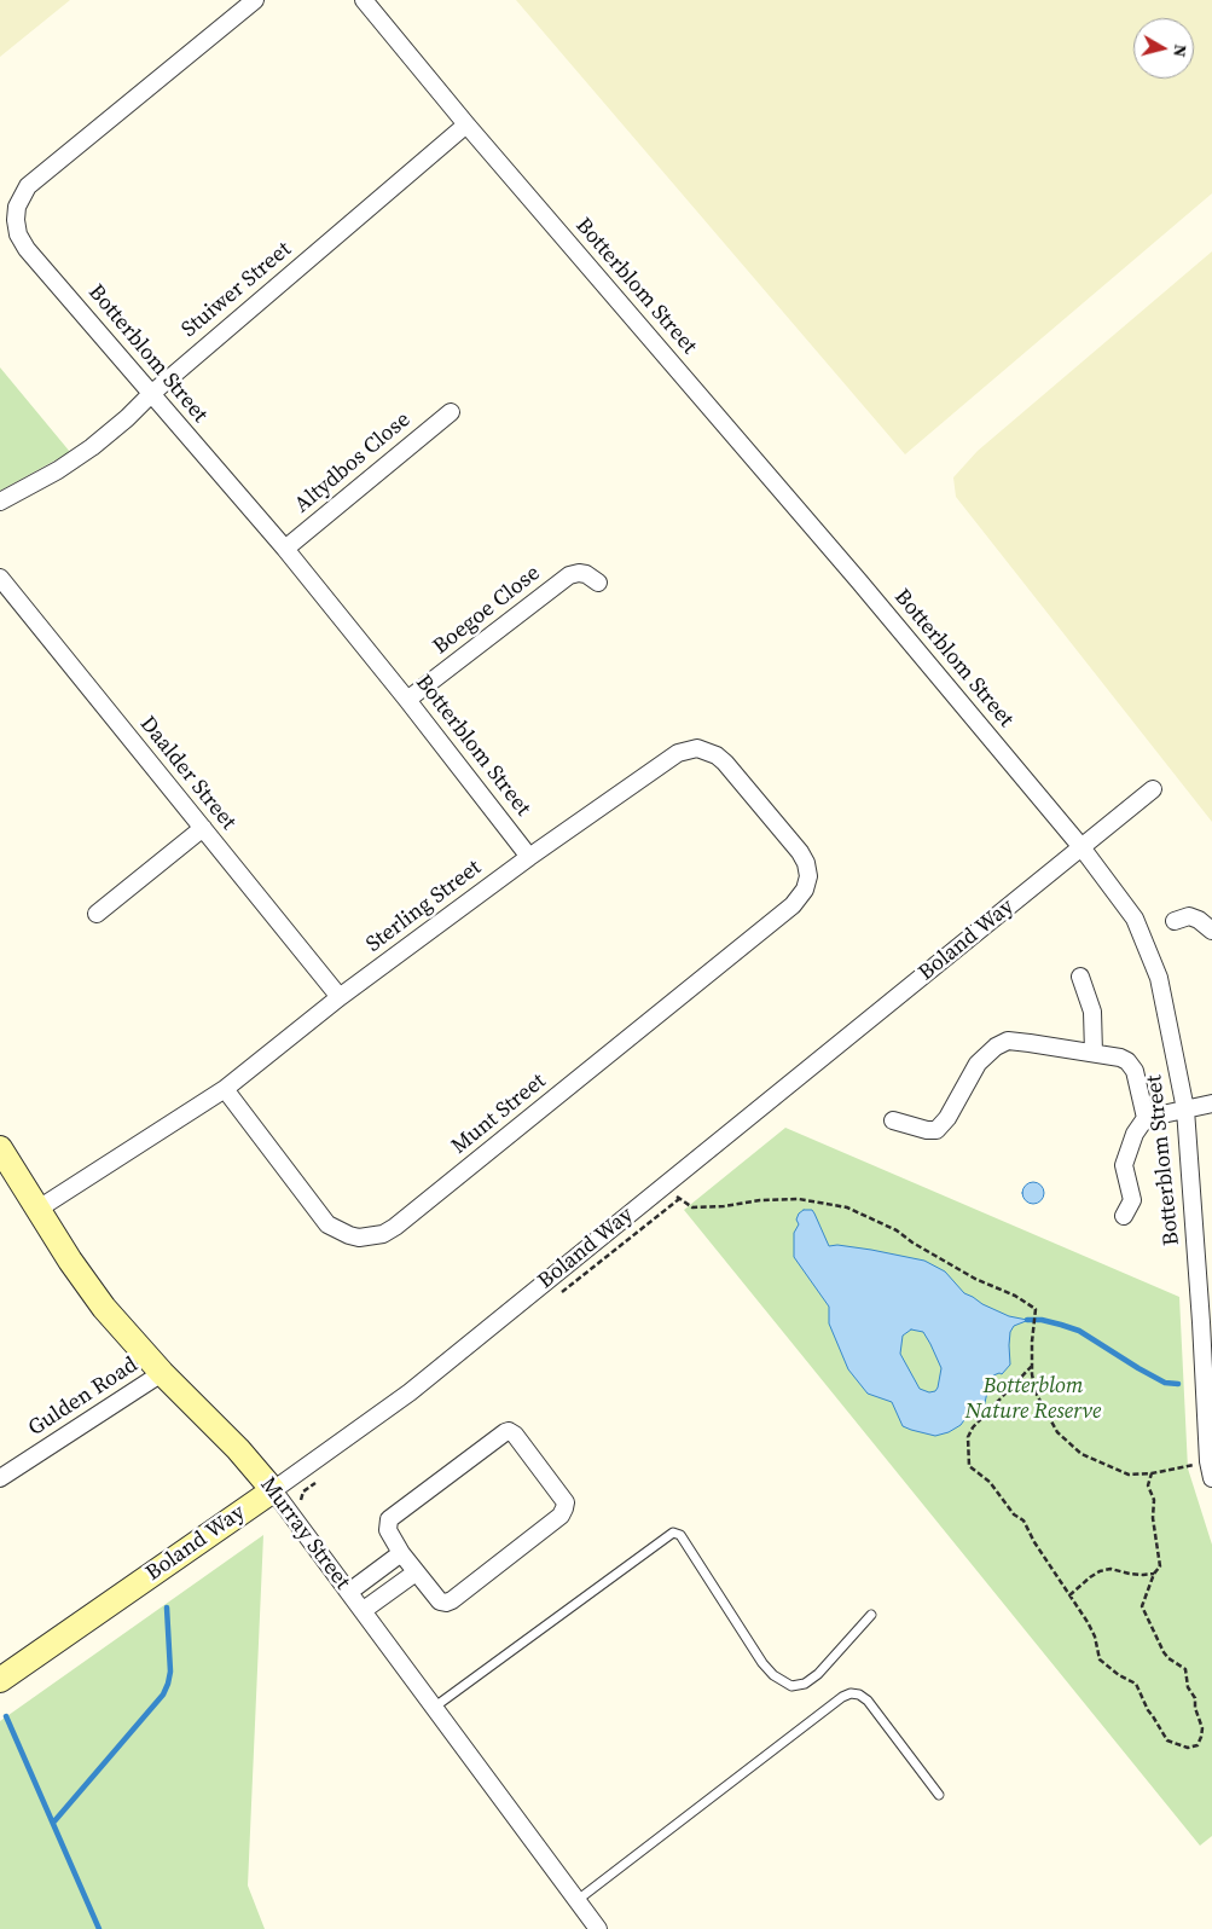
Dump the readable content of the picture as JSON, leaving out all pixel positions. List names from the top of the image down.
{
  "streets": {
    "street": [
      "Botterblom Street",
      "Stuiwer Street",
      "Altydbos Close",
      "Boegoe Close",
      "Daalder Street",
      "Sterling Street",
      "Boland Way",
      "Munt Street",
      "Gulden Road",
      "Murray Street"
    ]
  },
  "crossings": [
    ["Botterblom Street", "Stuiwer Street"],
    ["Botterblom Street", "Altydbos Close"],
    ["Botterblom Street", "Boegoe Close"],
    ["Botterblom Street", "Sterling Street"],
    ["Botterblom Street", "Boland Way"],
    ["Daalder Street", "Sterling Street"],
    ["Sterling Street", "Munt Street"],
    ["Sterling Street", "Murray Street"],
    ["Boland Way", "Murray Street"],
    ["Gulden Road", "Murray Street"]
  ],
  "parks": ["Botterblom Nature Reserve"],
  "north": "right"
}
